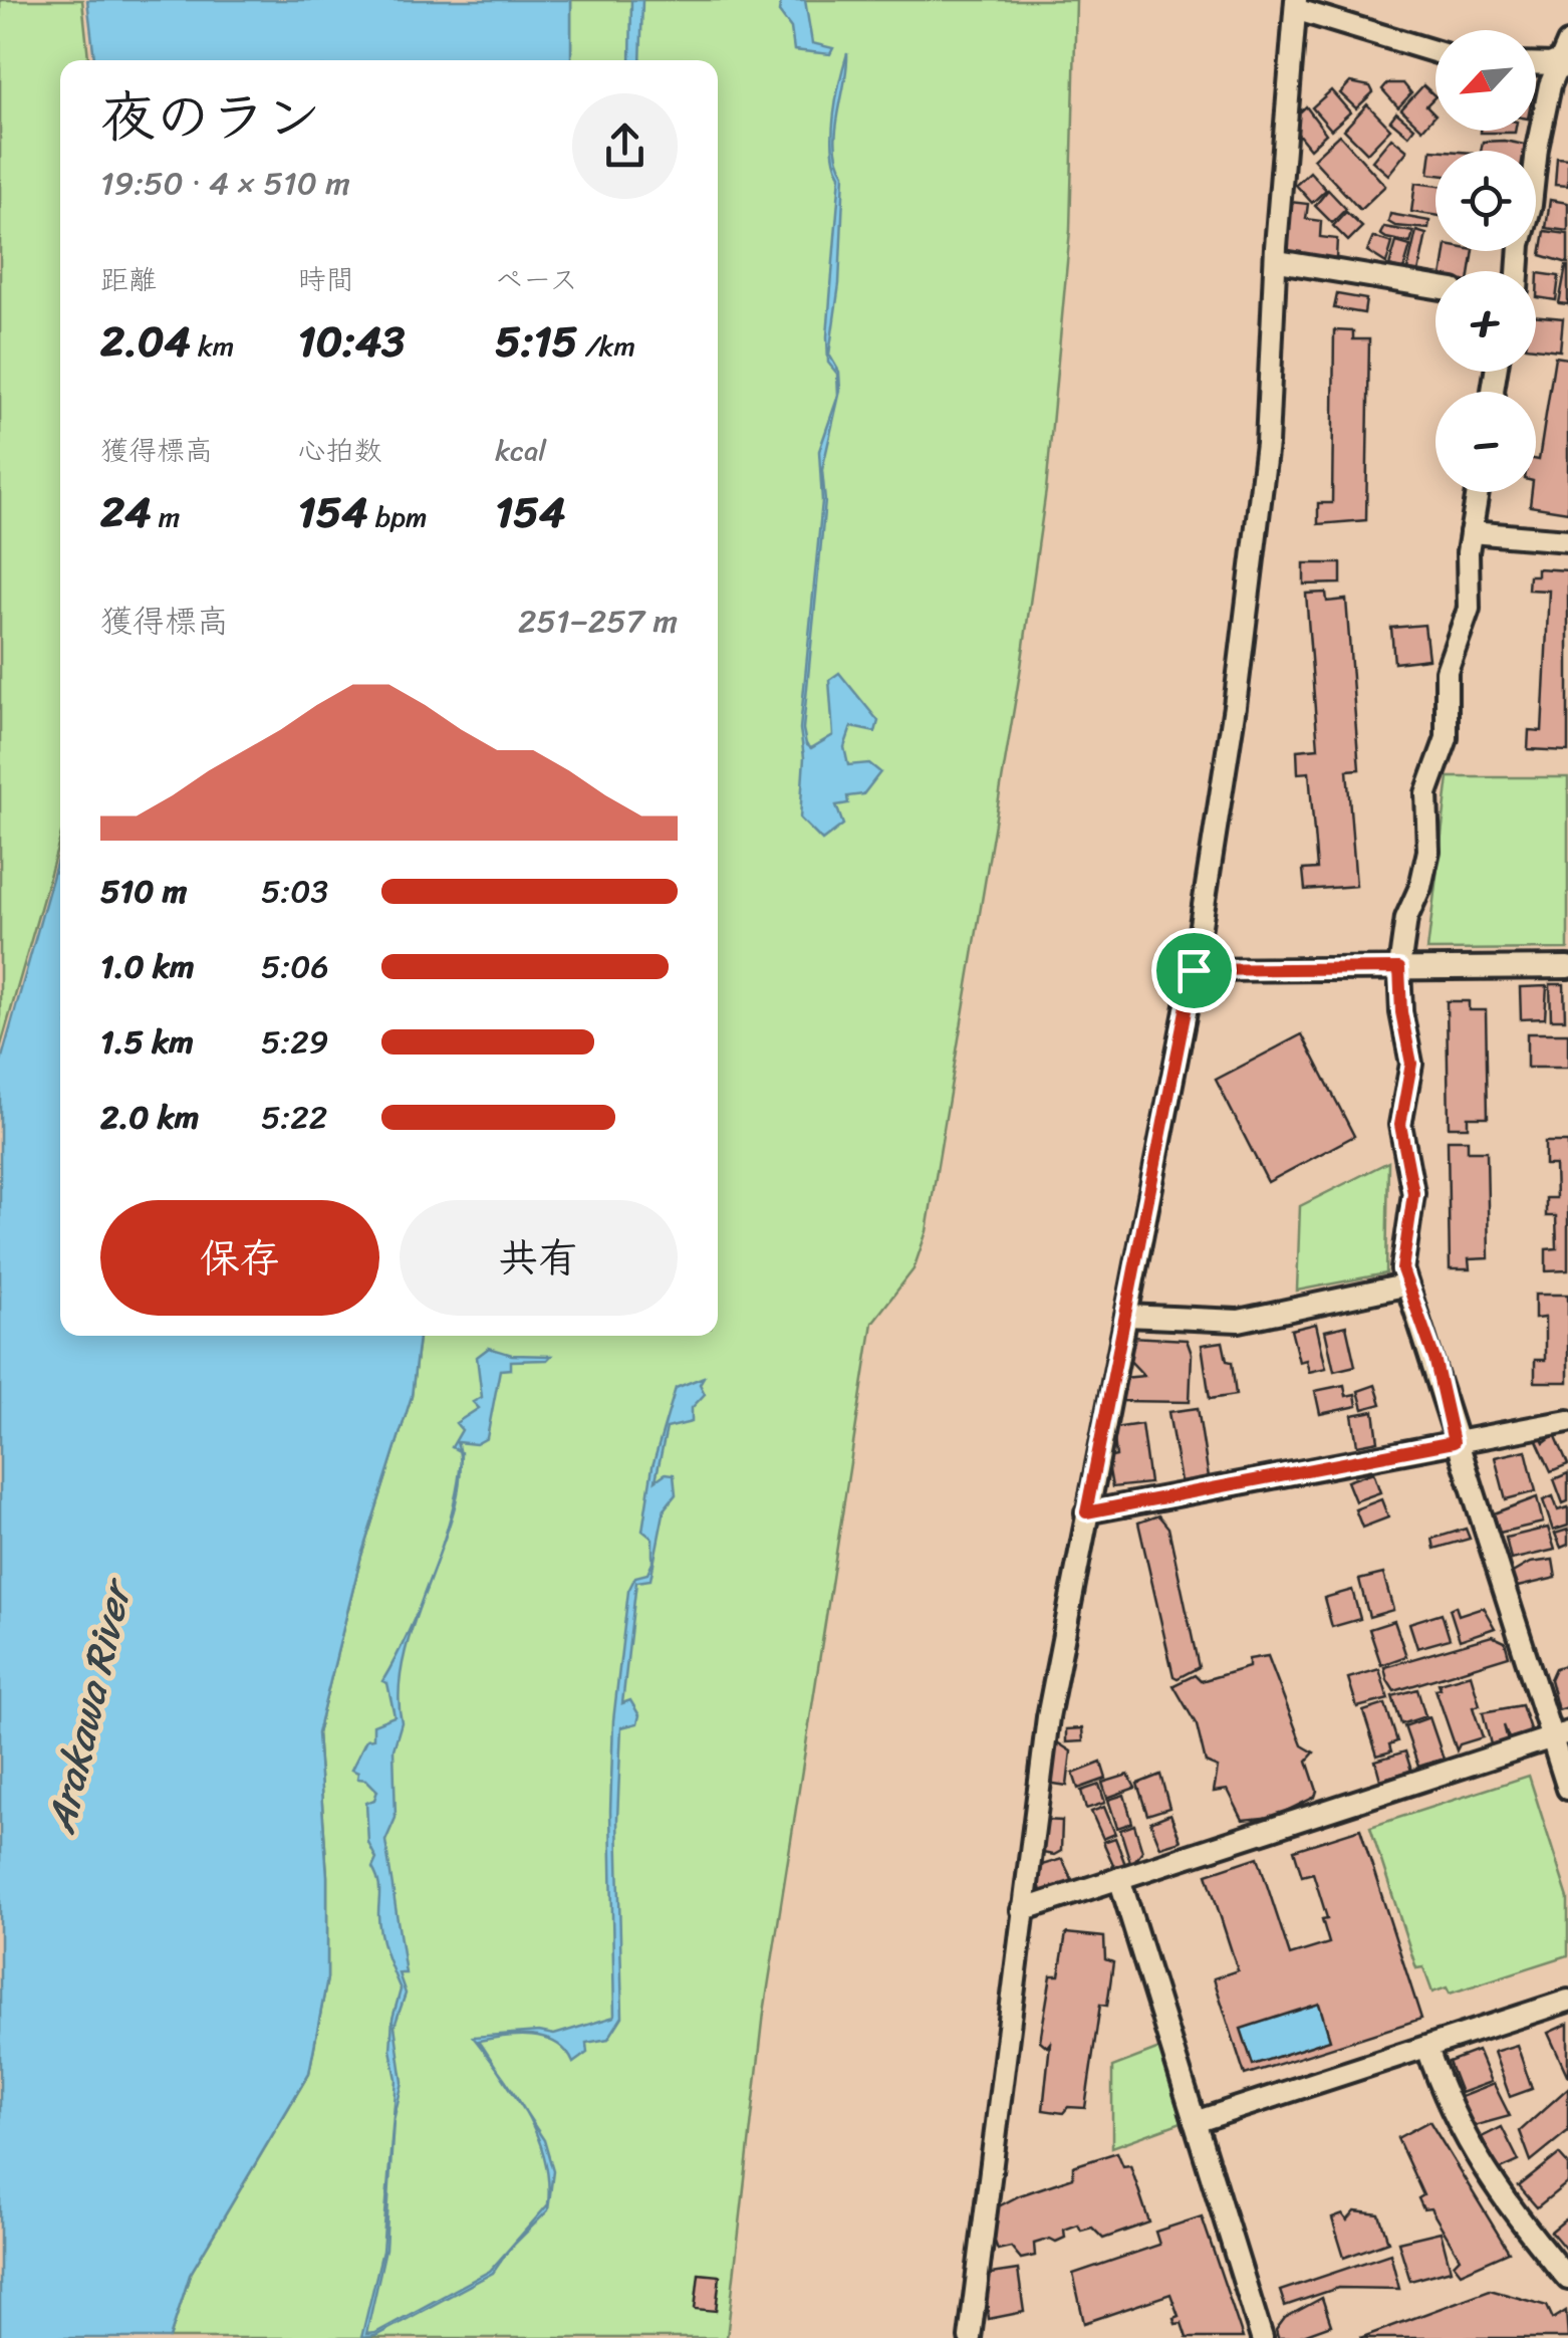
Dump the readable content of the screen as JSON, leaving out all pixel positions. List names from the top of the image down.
{
  "water": ["Arakawa River"],
  "north": "bottom left",
  "page": {
    "map_buttons": ["+", "−"],
    "heading": ["夜のラン", "19:50 · 4 × 510 m"],
    "stats": [
      ["距離", "2.04 km"],
      ["時間", "10:43"],
      ["ペース", "5:15 /km"],
      ["獲得標高", "24 m"],
      ["心拍数", "154 bpm"],
      ["kcal", "154"]
    ],
    "chart": ["獲得標高", "251–257 m"],
    "list": [
      {
        "name": "510 m",
        "note": "5:03"
      },
      {
        "name": "1.0 km",
        "note": "5:06"
      },
      {
        "name": "1.5 km",
        "note": "5:29"
      },
      {
        "name": "2.0 km",
        "note": "5:22"
      }
    ],
    "buttons": ["保存", "共有"]
  }
}
